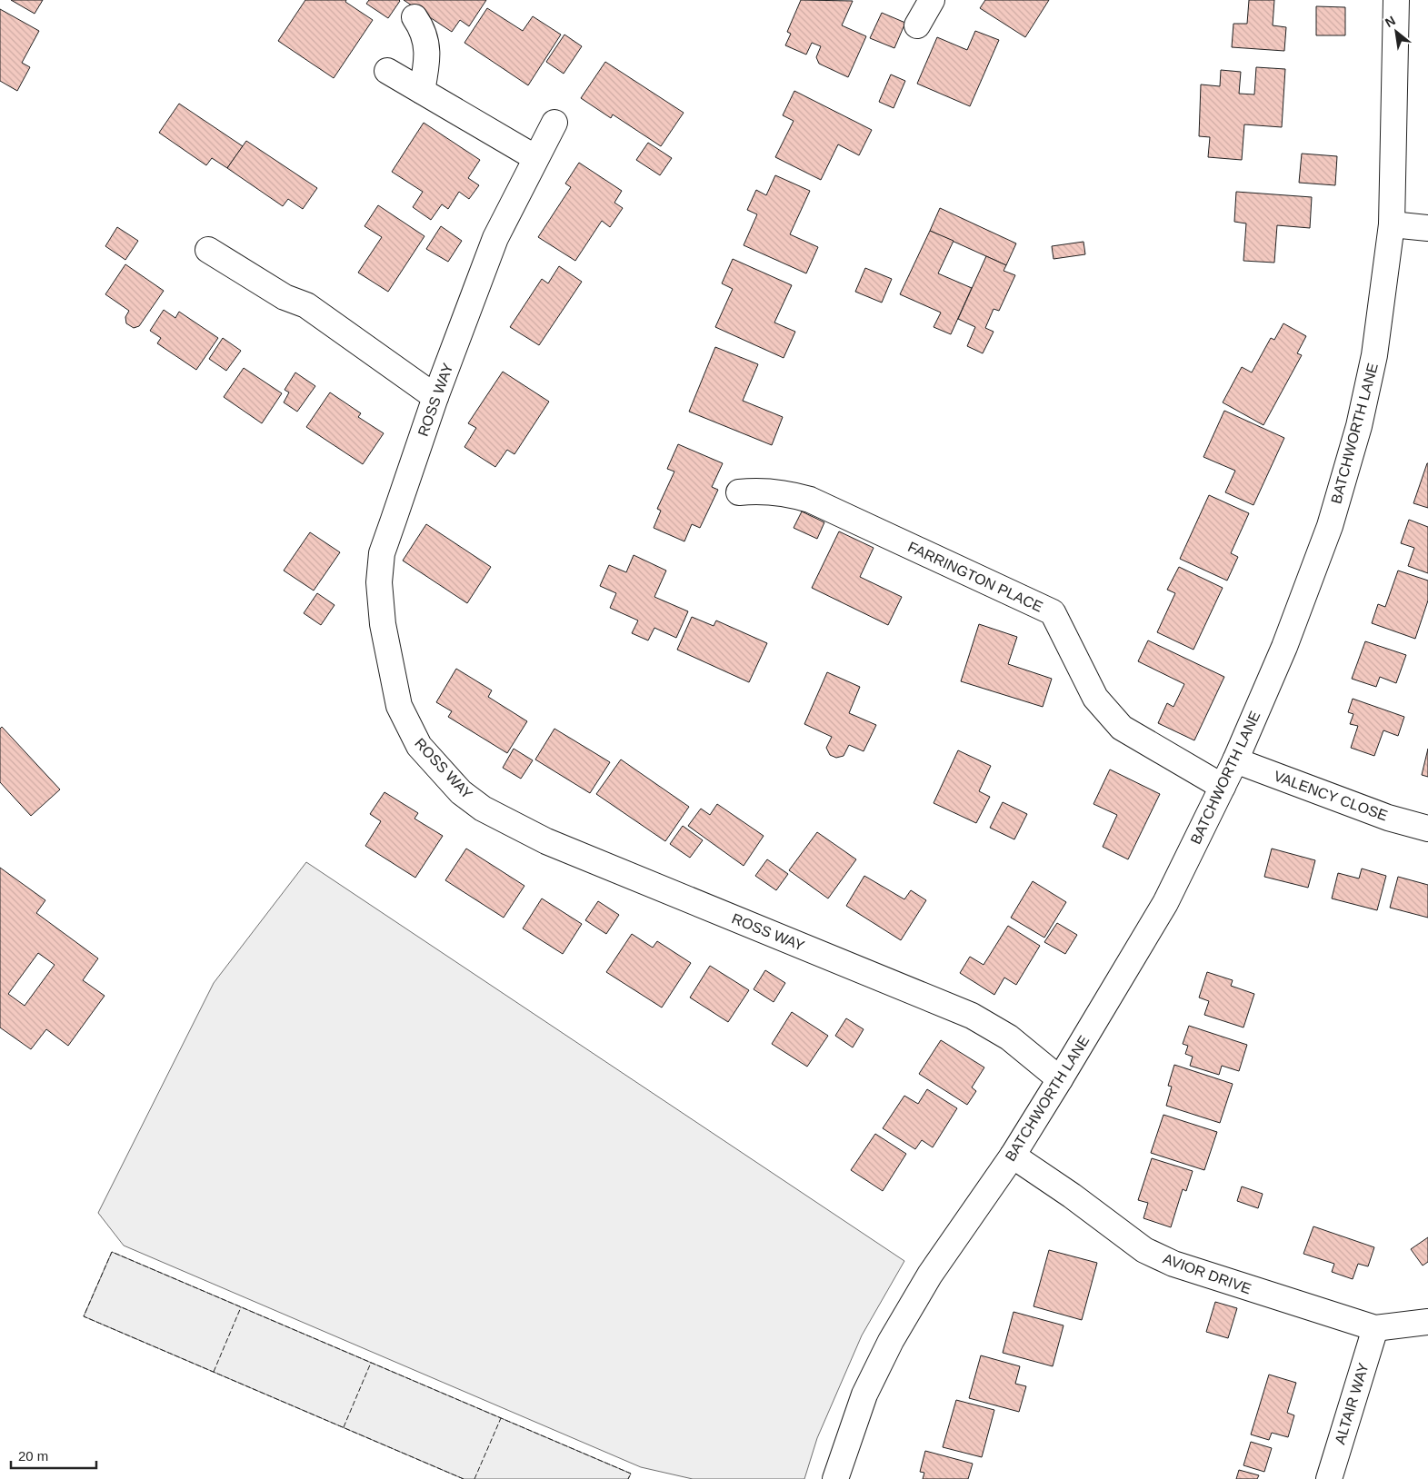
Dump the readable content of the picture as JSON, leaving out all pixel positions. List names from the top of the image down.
{
  "streets": {
    "street": [
      "ROSS WAY",
      "BATCHWORTH LANE",
      "FARRINGTON PLACE",
      "VALENCY CLOSE",
      "AVIOR DRIVE",
      "ALTAIR WAY"
    ]
  },
  "crossings": [
    ["ROSS WAY", "BATCHWORTH LANE"],
    ["BATCHWORTH LANE", "FARRINGTON PLACE"],
    ["BATCHWORTH LANE", "VALENCY CLOSE"],
    ["BATCHWORTH LANE", "AVIOR DRIVE"],
    ["AVIOR DRIVE", "ALTAIR WAY"]
  ],
  "scale_bar": "20 m",
  "north": "top left"
}
